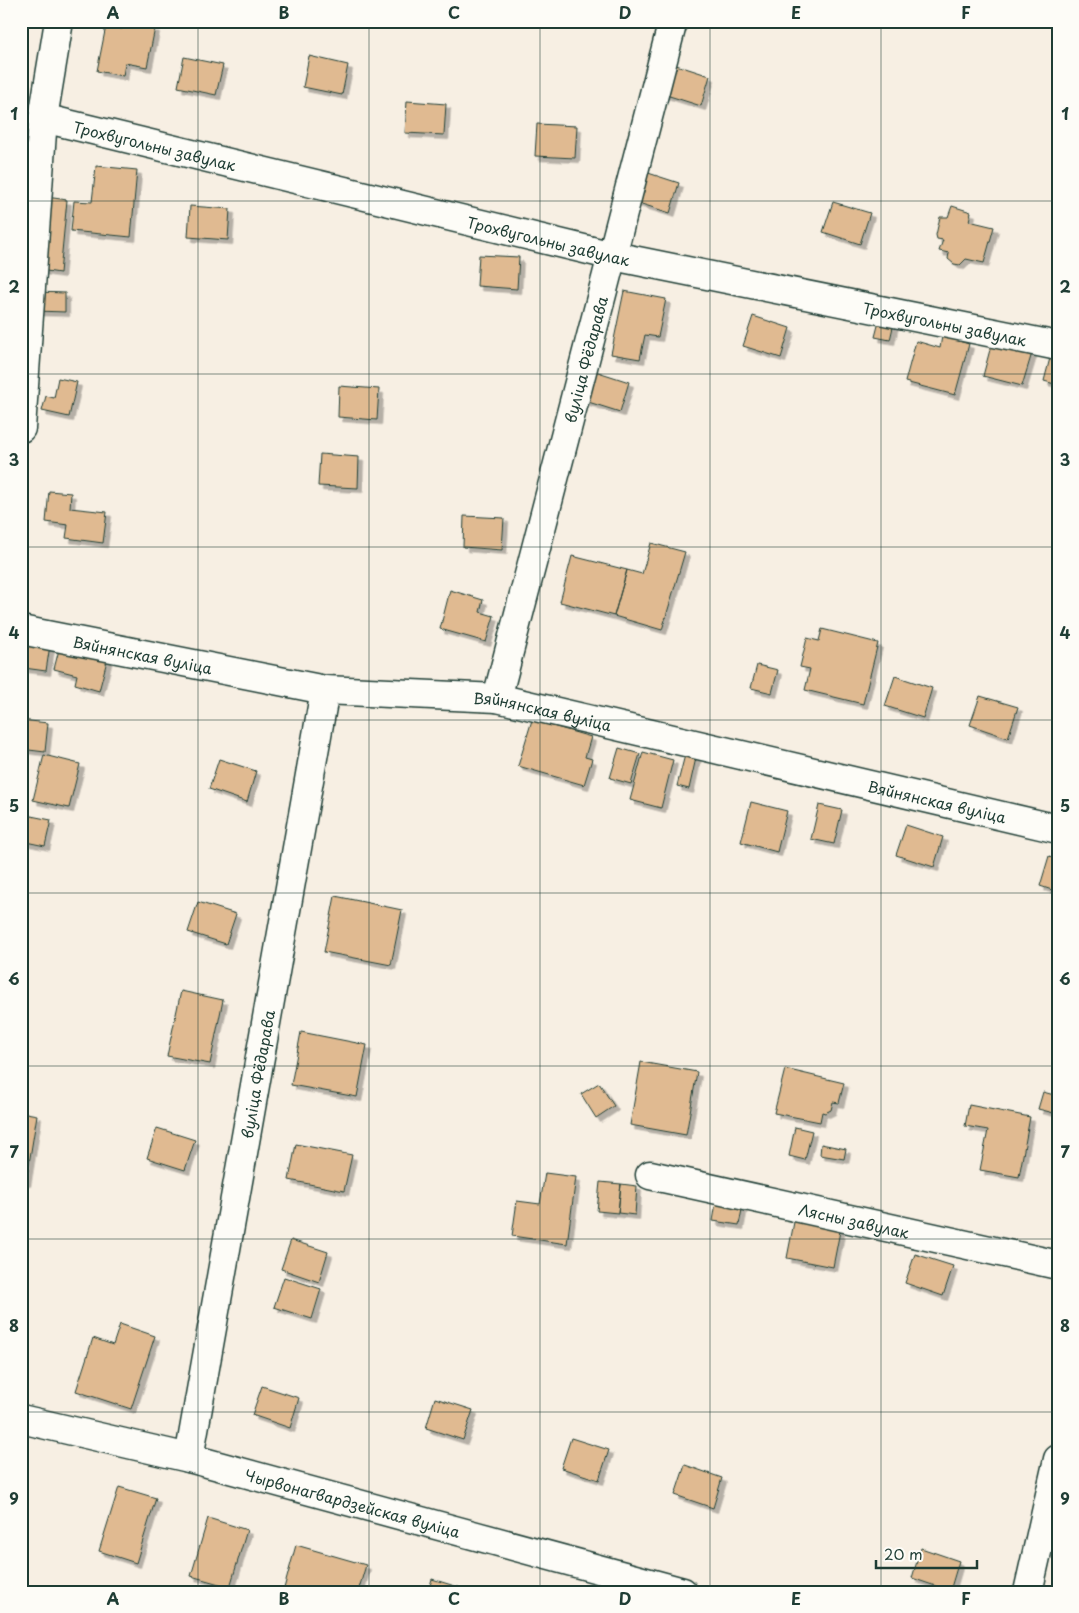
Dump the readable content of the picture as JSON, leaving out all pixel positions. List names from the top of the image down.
{
  "streets": {
    "street": [
      "Трохвугольны завулак",
      "вуліца Фёдарава",
      "Вяйнянская вуліца",
      "Лясны завулак",
      "Чырвонагвардзейская вуліца"
    ]
  },
  "crossings": [
    ["Трохвугольны завулак", "вуліца Фёдарава"],
    ["вуліца Фёдарава", "Вяйнянская вуліца"],
    ["вуліца Фёдарава", "Чырвонагвардзейская вуліца"]
  ],
  "scale_bar": "20 m",
  "grid": {
    "columns": [
      "A",
      "B",
      "C",
      "D",
      "E",
      "F"
    ],
    "rows": [
      "1",
      "2",
      "3",
      "4",
      "5",
      "6",
      "7",
      "8",
      "9"
    ]
  }
}
